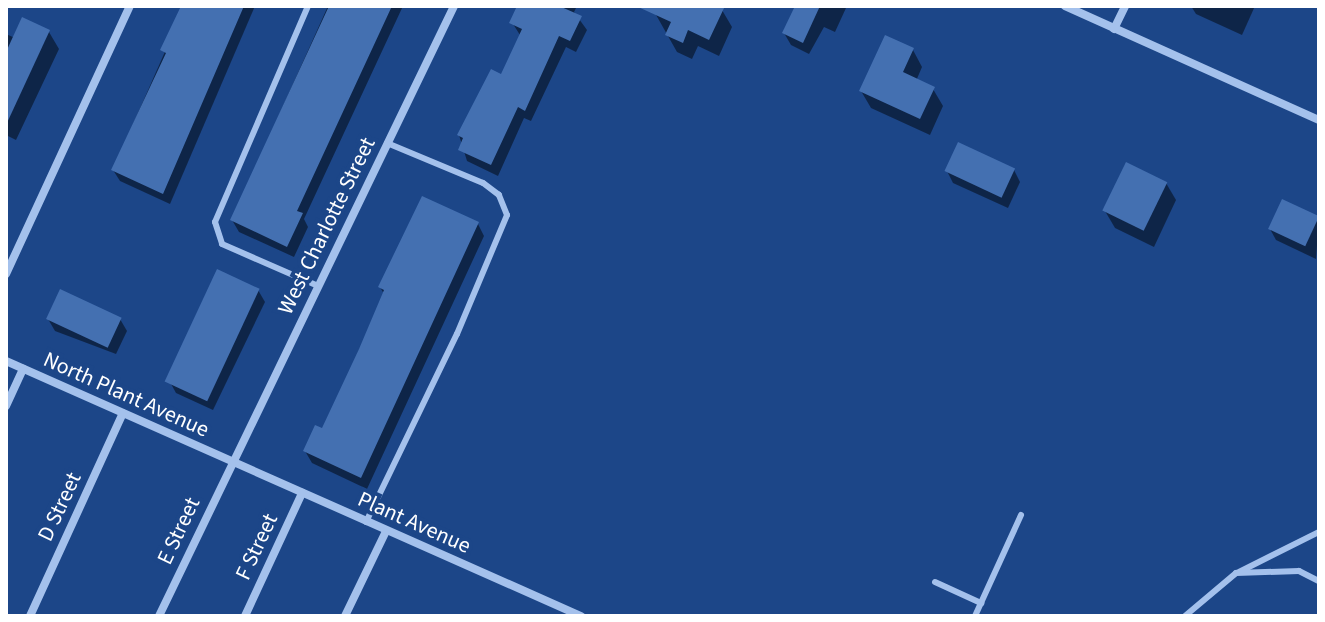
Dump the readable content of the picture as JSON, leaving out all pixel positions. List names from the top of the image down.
{
  "streets": {
    "street": [
      "West Charlotte Street",
      "North Plant Avenue",
      "D Street",
      "Plant Avenue",
      "E Street",
      "F Street"
    ]
  },
  "crossings": [
    ["West Charlotte Street", "North Plant Avenue"],
    ["West Charlotte Street", "Plant Avenue"],
    ["West Charlotte Street", "E Street"],
    ["North Plant Avenue", "D Street"],
    ["North Plant Avenue", "Plant Avenue"],
    ["North Plant Avenue", "E Street"],
    ["Plant Avenue", "E Street"],
    ["Plant Avenue", "F Street"]
  ]
}
